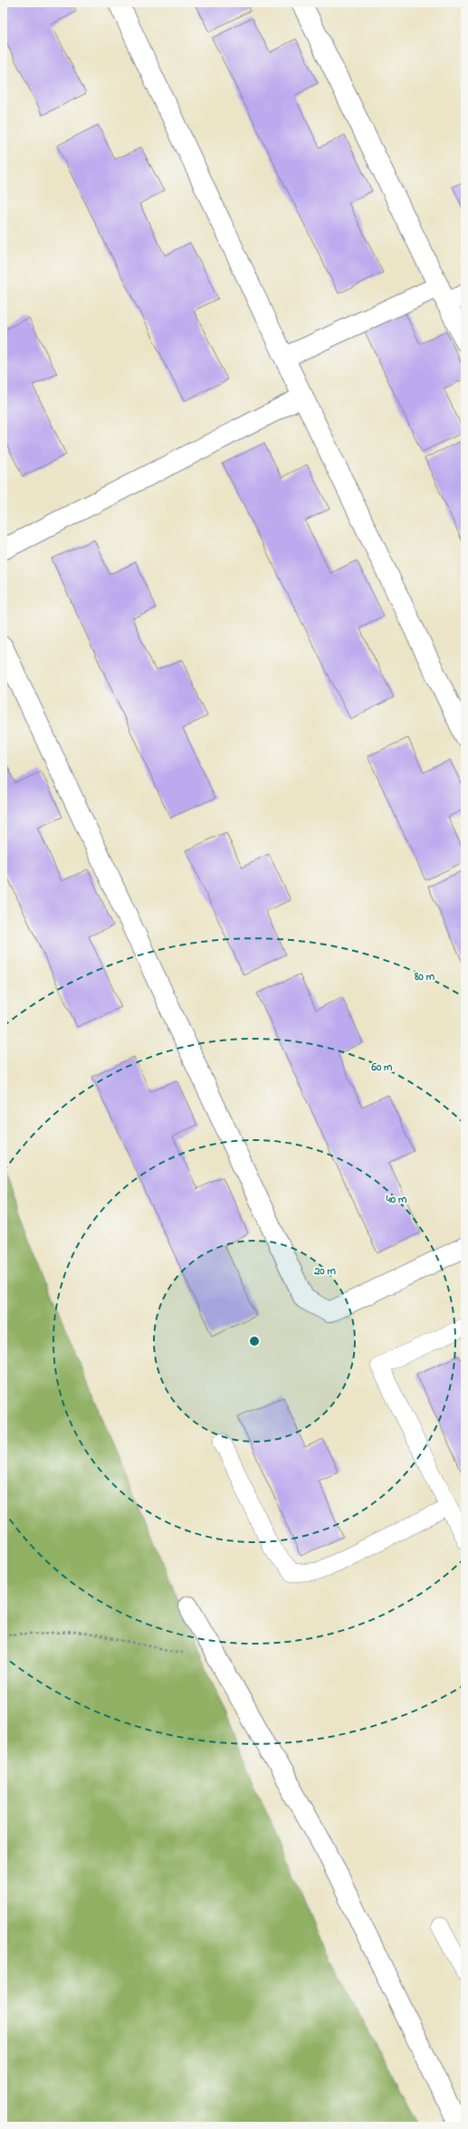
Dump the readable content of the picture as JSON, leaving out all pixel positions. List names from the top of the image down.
{
  "rings": [
    "80 m",
    "60 m",
    "40 m",
    "20 m"
  ]
}
